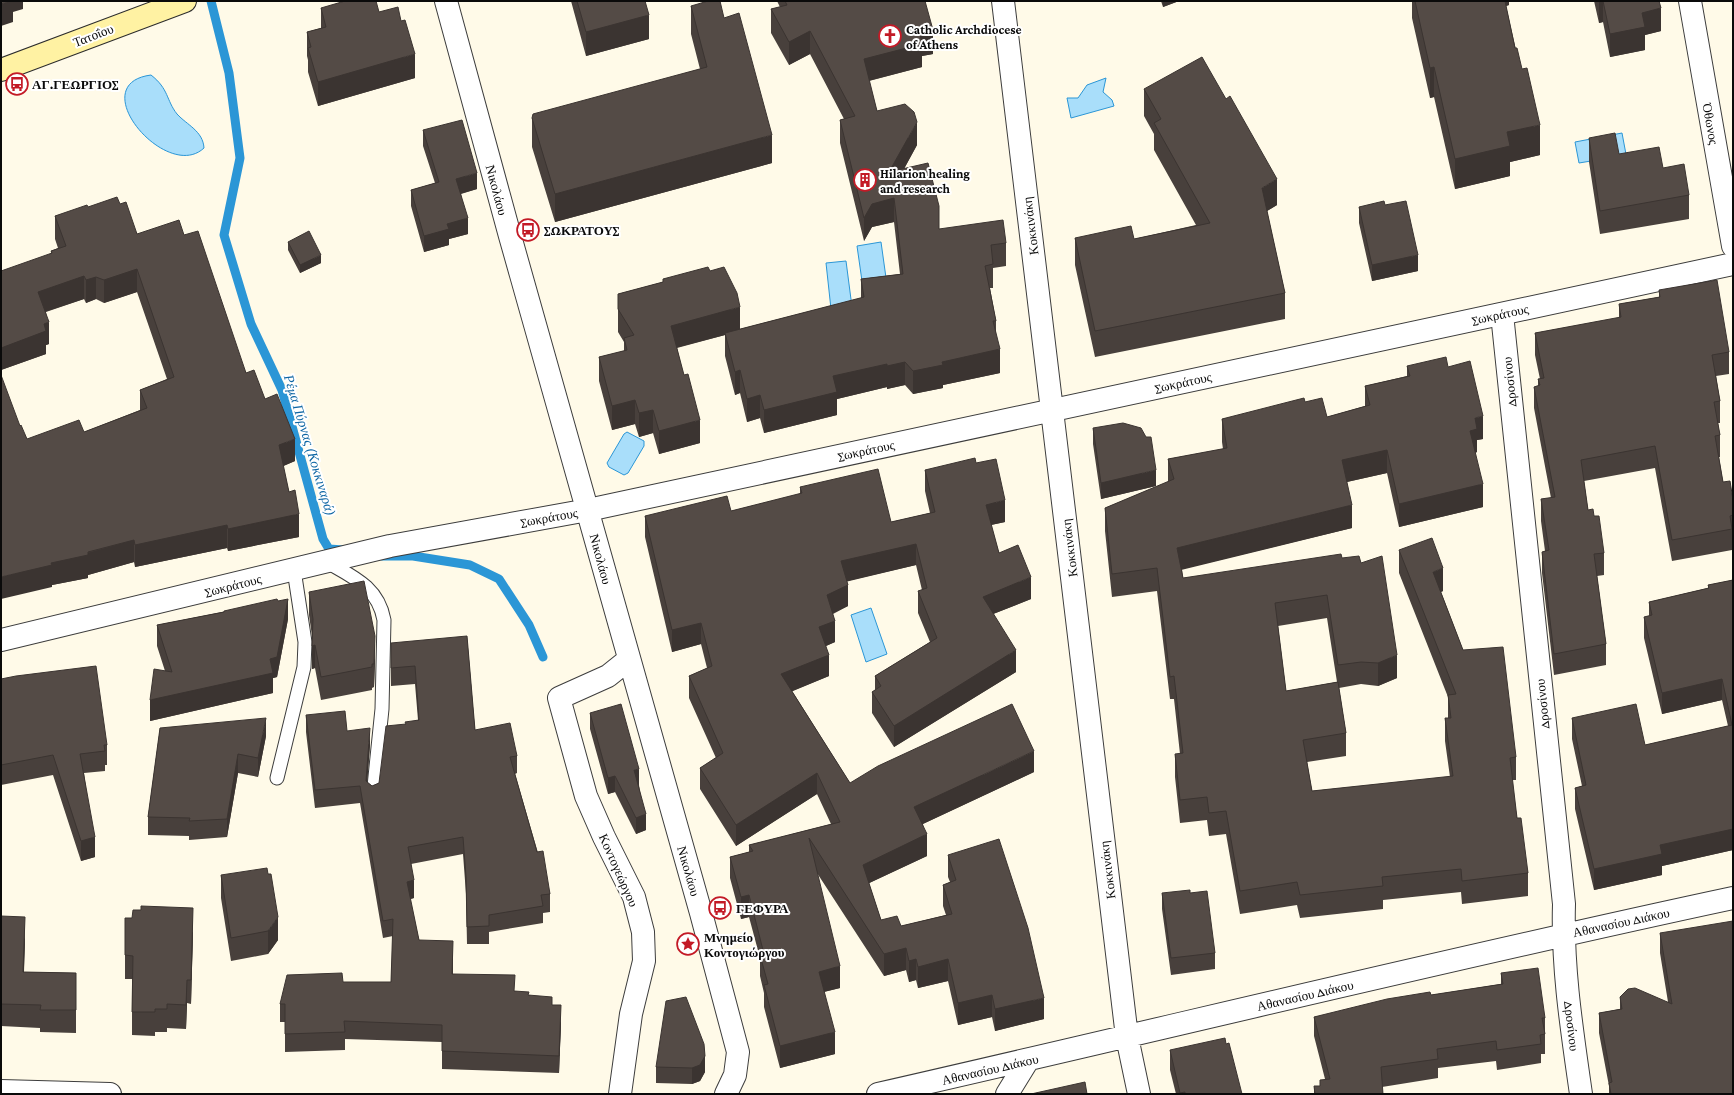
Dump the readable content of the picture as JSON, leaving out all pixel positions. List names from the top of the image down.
{
  "streets": {
    "main road": ["Τατοΐου"],
    "street": [
      "Όθωνος",
      "Νικολάου",
      "Κοκκινάκη",
      "Σωκράτους",
      "Δροσίνου",
      "Κοντογεώργου",
      "Αθανασίου Διάκου"
    ]
  },
  "crossings": [
    ["Νικολάου", "Σωκράτους"],
    ["Νικολάου", "Κοντογεώργου"],
    ["Κοκκινάκη", "Σωκράτους"],
    ["Κοκκινάκη", "Αθανασίου Διάκου"],
    ["Σωκράτους", "Δροσίνου"],
    ["Δροσίνου", "Αθανασίου Διάκου"]
  ],
  "water": ["Ρέμα Πύρνας (Κοκκιναρά)"],
  "places": {
    "church": ["Catholic Archdiocese of Athens"],
    "bus stop": ["ΑΓ.ΓΕΩΡΓΙΟΣ", "ΣΩΚΡΑΤΟΥΣ", "ΓΕΦΥΡΑ"],
    "building": ["Hilarion healing and research"],
    "place": ["Μνημείο Κοντογιώργου"]
  }
}
